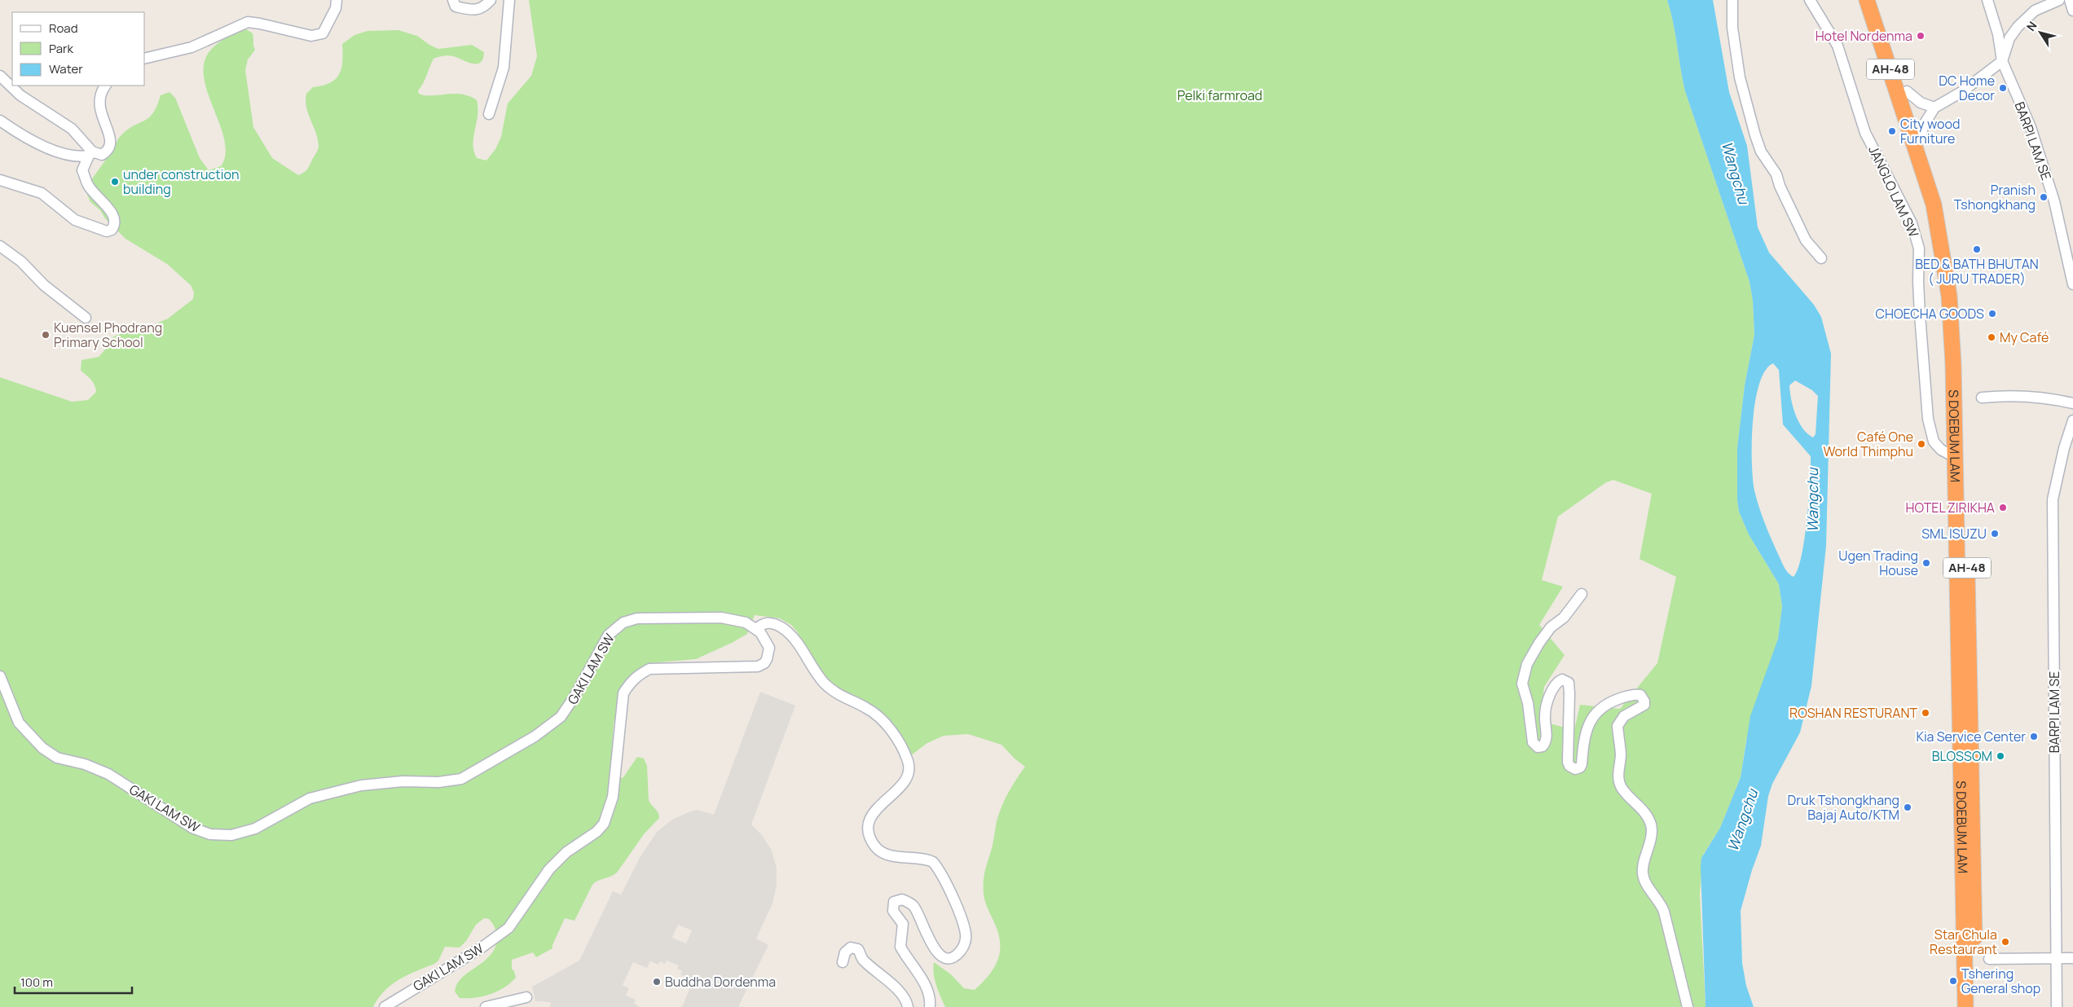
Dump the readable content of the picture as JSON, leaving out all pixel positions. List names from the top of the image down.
{
  "streets": {
    "highway": ["AH-48", "S DOEBUM LAM"],
    "street": ["BARPI LAM SE", "JANGLO LAM SW", "GAKI LAM SW"]
  },
  "crossings": [
    ["JANGLO LAM SW", "S DOEBUM LAM"]
  ],
  "water": ["Wangchu"],
  "parks": ["Pelki farmroad"],
  "places": [
    "Hotel Nordenma",
    "DC Home Decor",
    "City wood Furniture",
    "under construction building",
    "Pranish Tshongkhang",
    "BED & BATH BHUTAN ( JURU TRADER)",
    "CHOECHA GOODS",
    "Kuensel Phodrang Primary School",
    "My Café",
    "Café One World Thimphu",
    "HOTEL ZIRIKHA",
    "SML ISUZU",
    "Ugen Trading House",
    "ROSHAN RESTURANT",
    "Kia Service Center",
    "BLOSSOM",
    "Druk Tshongkhang Bajaj Auto/KTM",
    "Star Chula Restaurant",
    "Tshering General shop",
    "Buddha Dordenma"
  ],
  "legend": ["Road", "Park", "Water"],
  "scale_bar": "100 m",
  "north": "top left"
}
